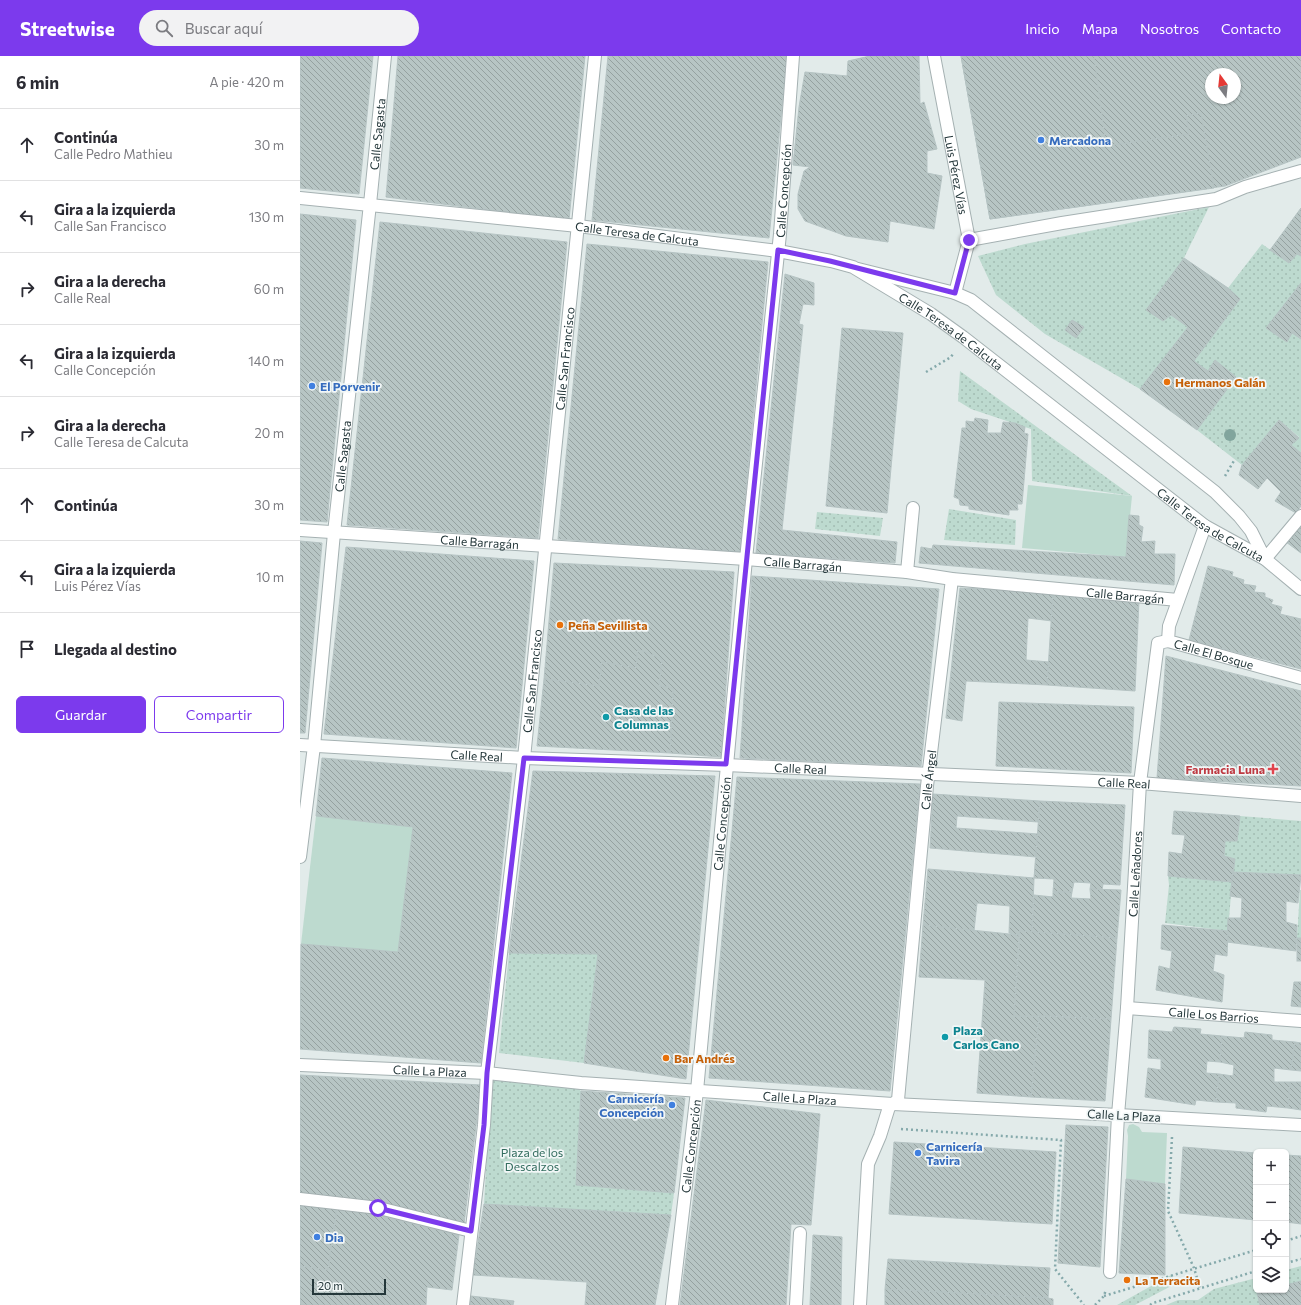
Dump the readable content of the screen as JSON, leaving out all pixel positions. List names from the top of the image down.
{
  "streets": {
    "street": [
      "Calle Sagasta",
      "Luis Pérez Vías",
      "Calle Concepción",
      "Calle Teresa de Calcuta",
      "Calle San Francisco",
      "Calle Barragán",
      "Calle El Bosque",
      "Calle Real",
      "Calle Ángel",
      "Calle Leñadores",
      "Calle Los Barrios",
      "Calle La Plaza"
    ]
  },
  "crossings": [
    ["Calle Sagasta", "Calle Teresa de Calcuta"],
    ["Calle Sagasta", "Calle Barragán"],
    ["Calle Sagasta", "Calle Real"],
    ["Calle Concepción", "Calle Teresa de Calcuta"],
    ["Calle Concepción", "Calle Barragán"],
    ["Calle Concepción", "Calle Real"],
    ["Calle Concepción", "Calle La Plaza"],
    ["Calle Teresa de Calcuta", "Calle San Francisco"],
    ["Calle Teresa de Calcuta", "Calle Barragán"],
    ["Calle San Francisco", "Calle Barragán"],
    ["Calle San Francisco", "Calle Real"],
    ["Calle San Francisco", "Calle La Plaza"],
    ["Calle Barragán", "Calle El Bosque"],
    ["Calle Barragán", "Calle Ángel"],
    ["Calle El Bosque", "Calle Leñadores"],
    ["Calle Real", "Calle Ángel"],
    ["Calle Real", "Calle Leñadores"],
    ["Calle Ángel", "Calle La Plaza"],
    ["Calle Leñadores", "Calle Los Barrios"],
    ["Calle Leñadores", "Calle La Plaza"]
  ],
  "parks": ["Plaza de los Descalzos"],
  "places": {
    "other": [
      "Mercadona",
      "Hermanos Galán",
      "El Porvenir",
      "Peña Sevillista",
      "Casa de las Columnas",
      "Plaza Carlos Cano",
      "Bar Andrés",
      "Carnicería Concepción",
      "Carnicería Tavira",
      "Dia",
      "La Terracita"
    ],
    "health": ["Farmacia Luna"]
  },
  "scale_bar": "20 m",
  "north": "top",
  "page": {
    "header": "Streetwise",
    "search": "Buscar aquí",
    "nav": [
      "Inicio",
      "Mapa",
      "Nosotros",
      "Contacto"
    ],
    "heading": ["6 min", "A pie · 420 m"],
    "list": [
      ["Continúa", "Calle Pedro Mathieu", "30 m"],
      ["Gira a la izquierda", "Calle San Francisco", "130 m"],
      ["Gira a la derecha", "Calle Real", "60 m"],
      ["Gira a la izquierda", "Calle Concepción", "140 m"],
      ["Gira a la derecha", "Calle Teresa de Calcuta", "20 m"],
      ["Continúa", "30 m"],
      ["Gira a la izquierda", "Luis Pérez Vías", "10 m"],
      "Llegada al destino"
    ],
    "buttons": ["Guardar", "Compartir"],
    "map_buttons": ["+", "−"],
    "scale": "20 m"
  }
}
